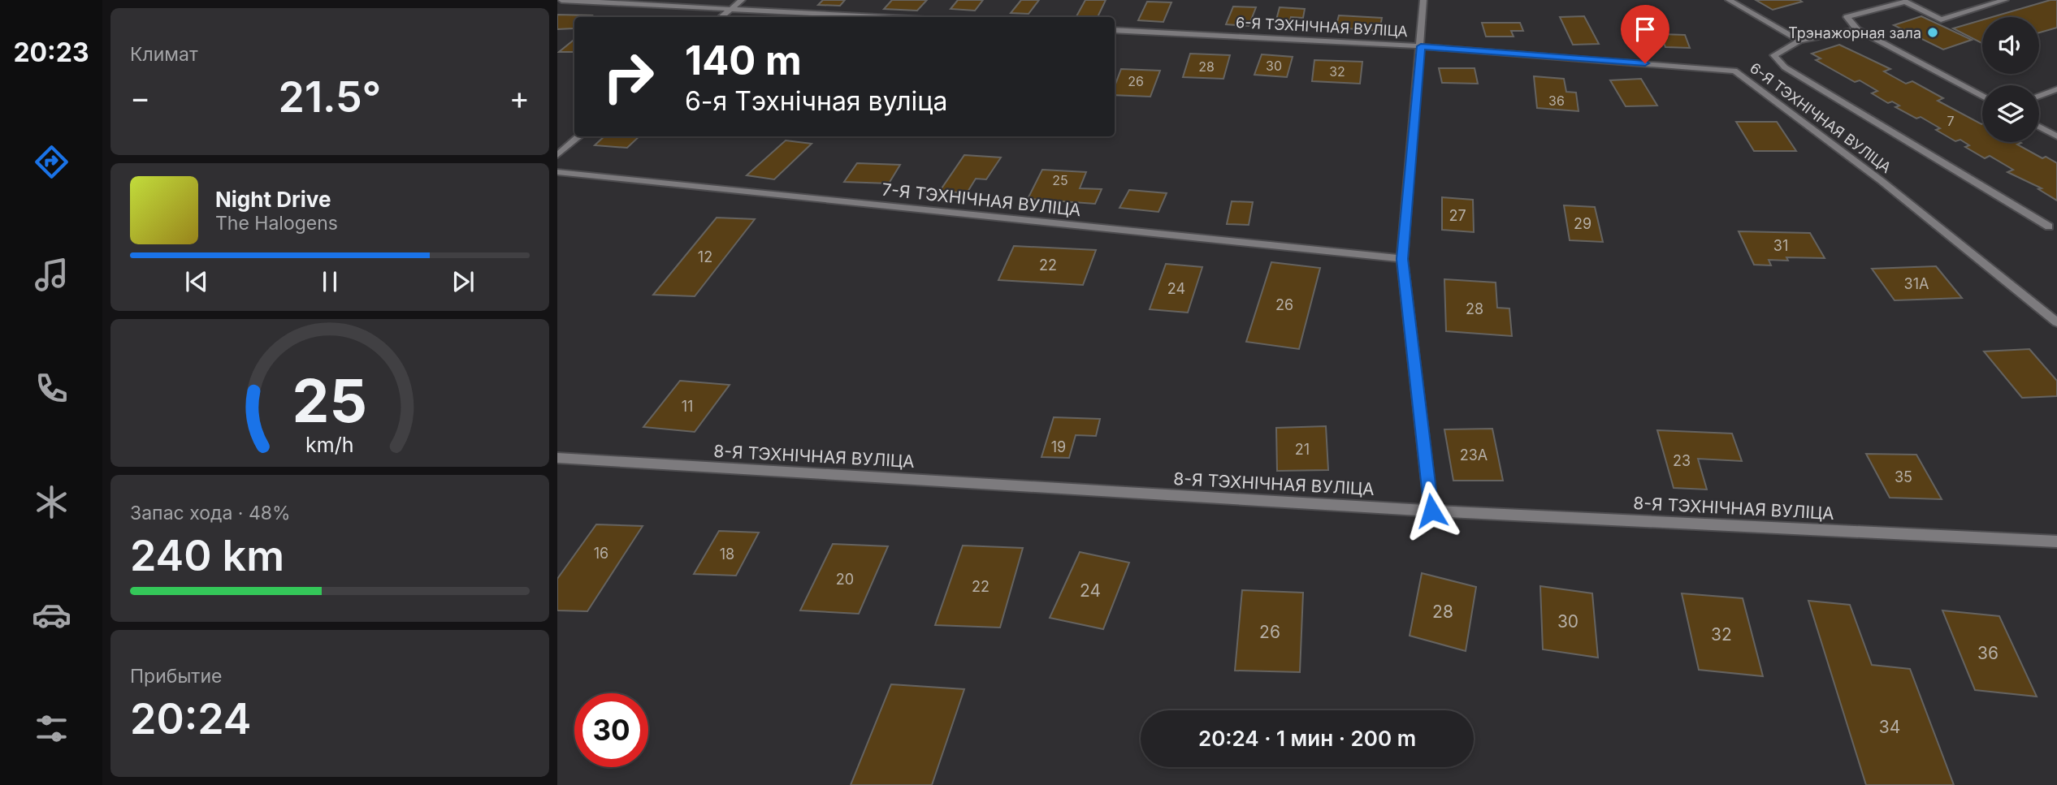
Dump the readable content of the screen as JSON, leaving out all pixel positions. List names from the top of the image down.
{
  "streets": {
    "street": ["6-Я ТЭХНІЧНАЯ ВУЛІЦА", "7-Я ТЭХНІЧНАЯ ВУЛІЦА", "8-Я ТЭХНІЧНАЯ ВУЛІЦА"]
  },
  "places": ["Трэнажорная зала"],
  "house_numbers": [
    "30",
    "28",
    "32",
    "26",
    "36",
    "7",
    "25",
    "27",
    "29",
    "31",
    "12",
    "22",
    "31А",
    "24",
    "26",
    "28",
    "11",
    "19",
    "21",
    "23А",
    "23",
    "35",
    "16",
    "18",
    "20",
    "22",
    "24",
    "28",
    "30",
    "26",
    "32",
    "36",
    "34"
  ],
  "page": {
    "tabs": "20:23",
    "tile": [
      "Климат",
      ["Запас хода · 48%", "240 km"],
      ["Прибытие", "20:24"]
    ],
    "turn": ["140 m", "6-я Тэхнічная вуліца"],
    "heat": ["−", "21.5°", "+"],
    "song": ["Night Drive", "The Halogens"],
    "limit": "30",
    "trip": "20:24 · 1 мин · 200 m",
    "gauge": ["25", "km/h"]
  }
}
